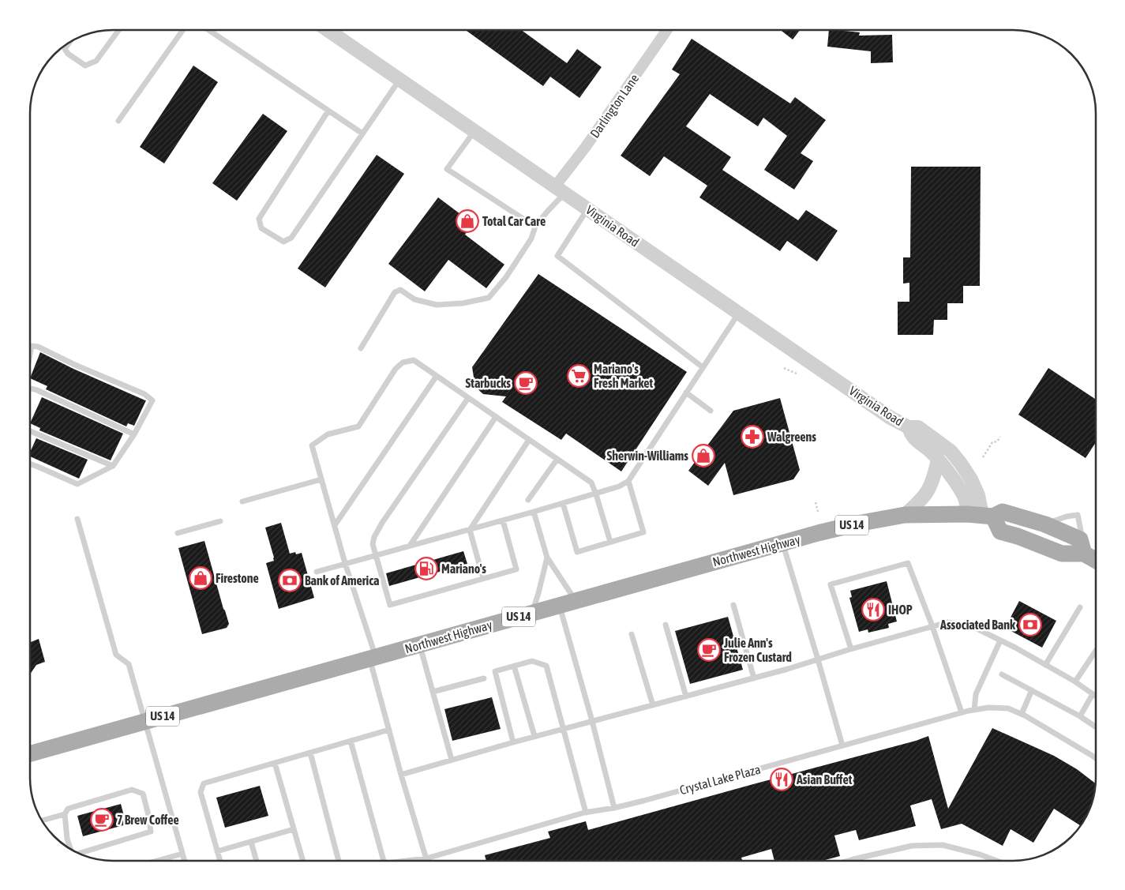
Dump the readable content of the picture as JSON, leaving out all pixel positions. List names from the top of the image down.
{
  "streets": {
    "main road": ["US 14", "Northwest Highway"],
    "street": ["Darlington Lane", "Virginia Road"],
    "lane": ["Crystal Lake Plaza"]
  },
  "crossings": [
    ["Darlington Lane", "Virginia Road"],
    ["Virginia Road", "Northwest Highway"]
  ],
  "places": {
    "shop": ["Total Car Care", "Sherwin-Williams", "Firestone"],
    "supermarket": ["Mariano's Fresh Market"],
    "cafe": ["Starbucks", "Julie Ann's Frozen Custard", "7 Brew Coffee"],
    "pharmacy": ["Walgreens"],
    "fuel station": ["Mariano's"],
    "bank": ["Bank of America", "Associated Bank"],
    "restaurant": ["IHOP", "Asian Buffet"]
  }
}
